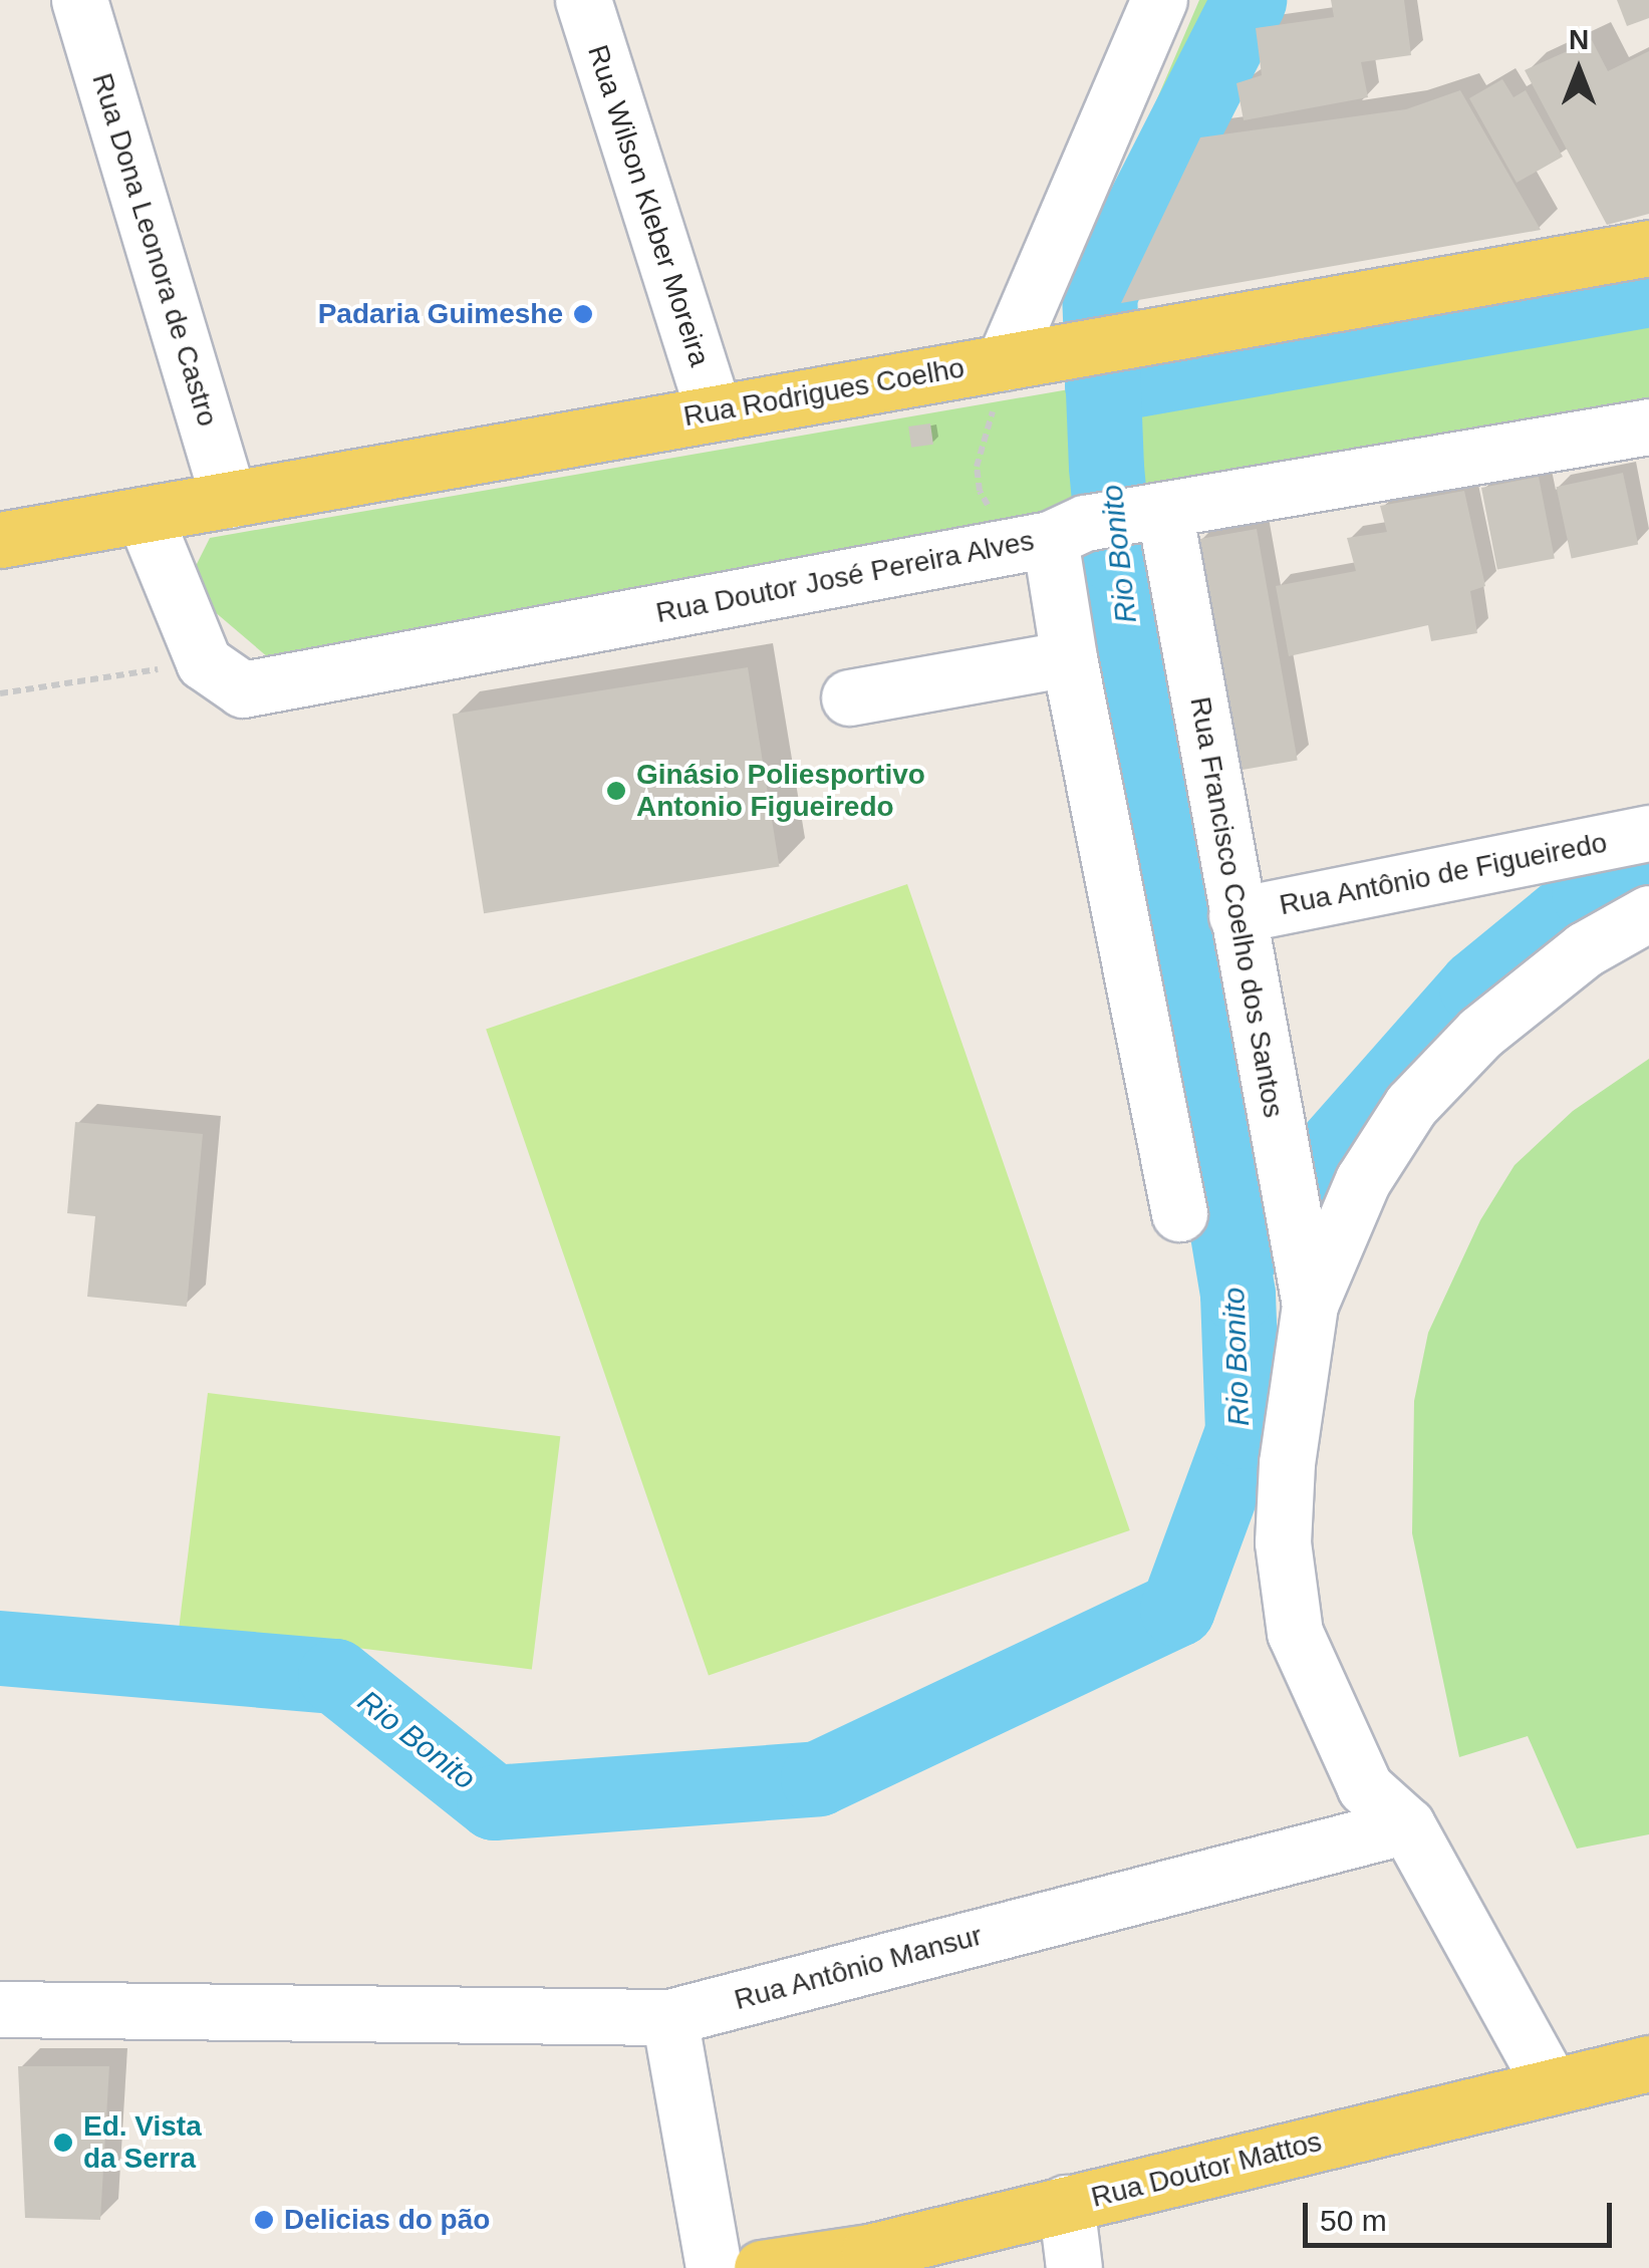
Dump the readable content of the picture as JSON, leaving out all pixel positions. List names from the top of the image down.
{
  "streets": {
    "main road": ["Rua Rodrigues Coelho", "Rua Doutor Mattos"],
    "street": [
      "Rua Wilson Kleber Moreira",
      "Rua Dona Leonora de Castro",
      "Rua Doutor José Pereira Alves",
      "Rua Antônio de Figueiredo",
      "Rua Francisco Coelho dos Santos",
      "Rua Antônio Mansur"
    ]
  },
  "crossings": [
    ["Rua Wilson Kleber Moreira", "Rua Rodrigues Coelho"],
    ["Rua Dona Leonora de Castro", "Rua Rodrigues Coelho"],
    ["Rua Doutor José Pereira Alves", "Rua Francisco Coelho dos Santos"],
    ["Rua Antônio de Figueiredo", "Rua Francisco Coelho dos Santos"]
  ],
  "water": ["Rio Bonito"],
  "places": [
    "Padaria Guimeshe",
    "Ginásio Poliesportivo Antonio Figueiredo",
    "Ed. Vista da Serra",
    "Delicias do pão"
  ],
  "scale_bar": "50 m",
  "north": "top"
}
